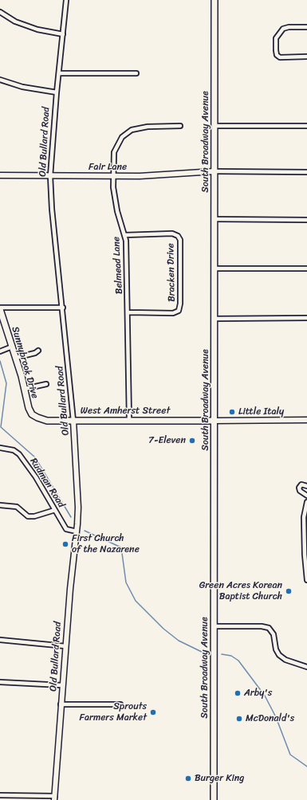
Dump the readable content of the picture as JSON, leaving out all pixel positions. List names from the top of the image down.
{
  "streets": {
    "main road": ["South Broadway Avenue", "Sunnybrook Drive", "West Amherst Street"],
    "street": [
      "Old Bullard Road",
      "Fair Lane",
      "Belmead Lane",
      "Bracken Drive",
      "Rudman Road"
    ]
  },
  "crossings": [
    ["Old Bullard Road", "Fair Lane"],
    ["Old Bullard Road", "West Amherst Street"],
    ["Old Bullard Road", "Rudman Road"],
    ["South Broadway Avenue", "Fair Lane"],
    ["South Broadway Avenue", "West Amherst Street"],
    ["Fair Lane", "Belmead Lane"],
    ["Belmead Lane", "Bracken Drive"],
    ["Belmead Lane", "West Amherst Street"],
    ["Sunnybrook Drive", "West Amherst Street"]
  ],
  "places": [
    "Little Italy",
    "7-Eleven",
    "First Church of the Nazarene",
    "Green Acres Korean Baptist Church",
    "Arby's",
    "Sprouts Farmers Market",
    "McDonald's",
    "Burger King"
  ]
}
